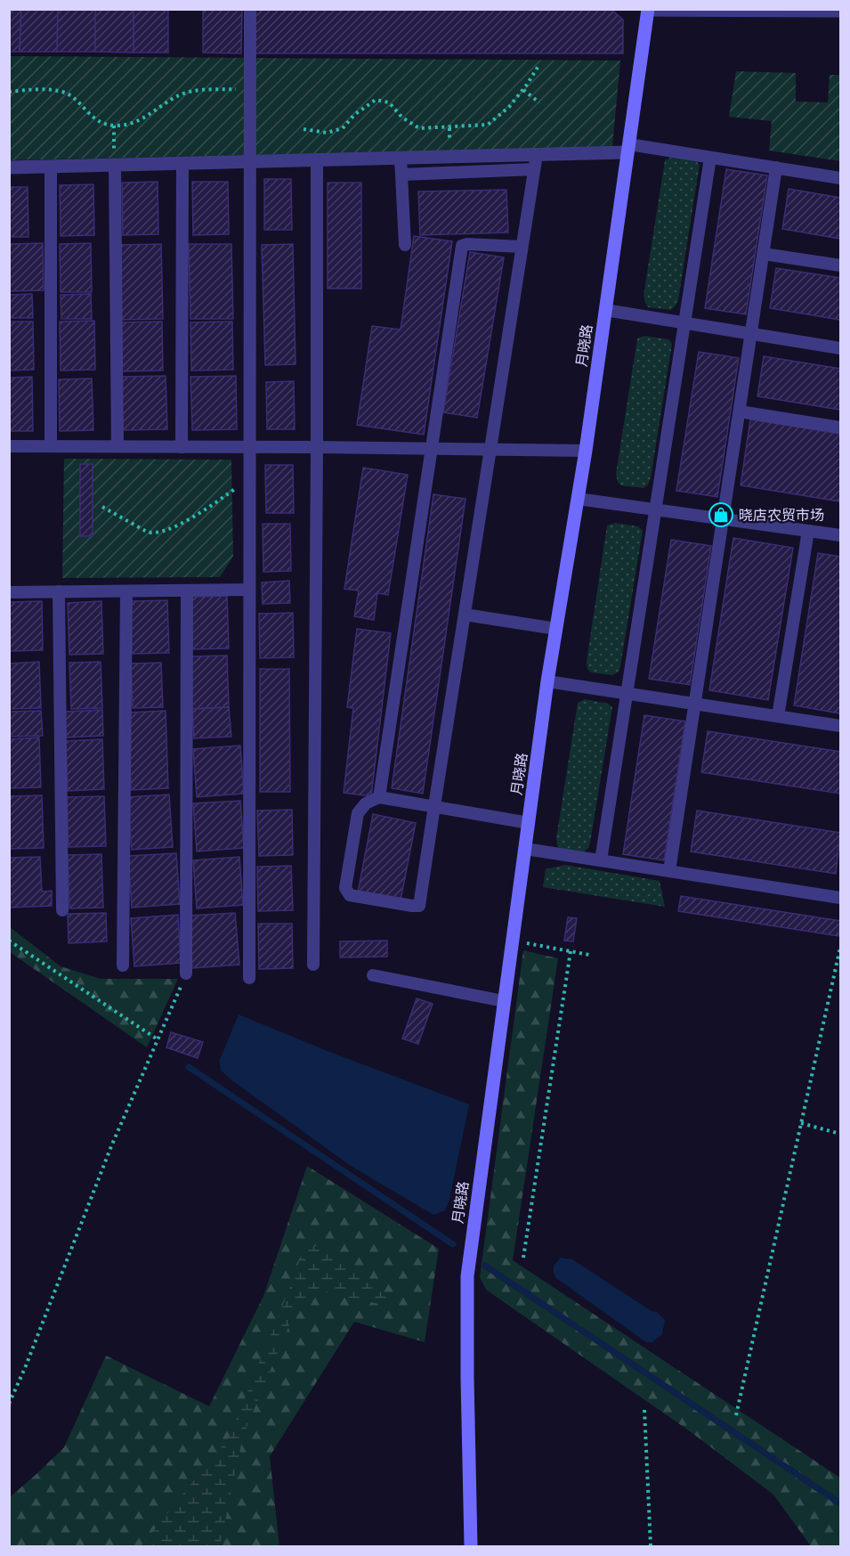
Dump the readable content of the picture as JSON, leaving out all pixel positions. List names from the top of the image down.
{
  "streets": {
    "street": ["月晓路"]
  },
  "places": {
    "shop": ["晓店农贸市场"]
  }
}
